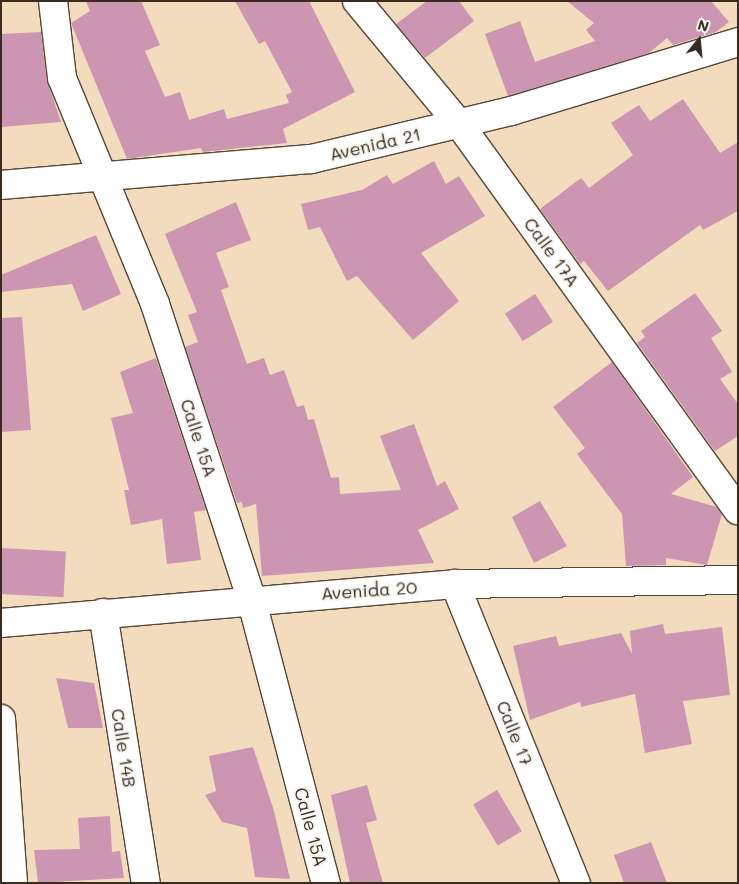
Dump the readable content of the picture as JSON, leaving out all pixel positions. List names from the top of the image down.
{
  "streets": {
    "street": [
      "Avenida 21",
      "Calle 17A",
      "Calle 15A",
      "Avenida 20",
      "Calle 17",
      "Calle 14B"
    ]
  },
  "crossings": [
    ["Avenida 21", "Calle 17A"],
    ["Avenida 21", "Calle 15A"],
    ["Calle 15A", "Avenida 20"],
    ["Avenida 20", "Calle 17"],
    ["Avenida 20", "Calle 14B"]
  ],
  "north": "top"
}
